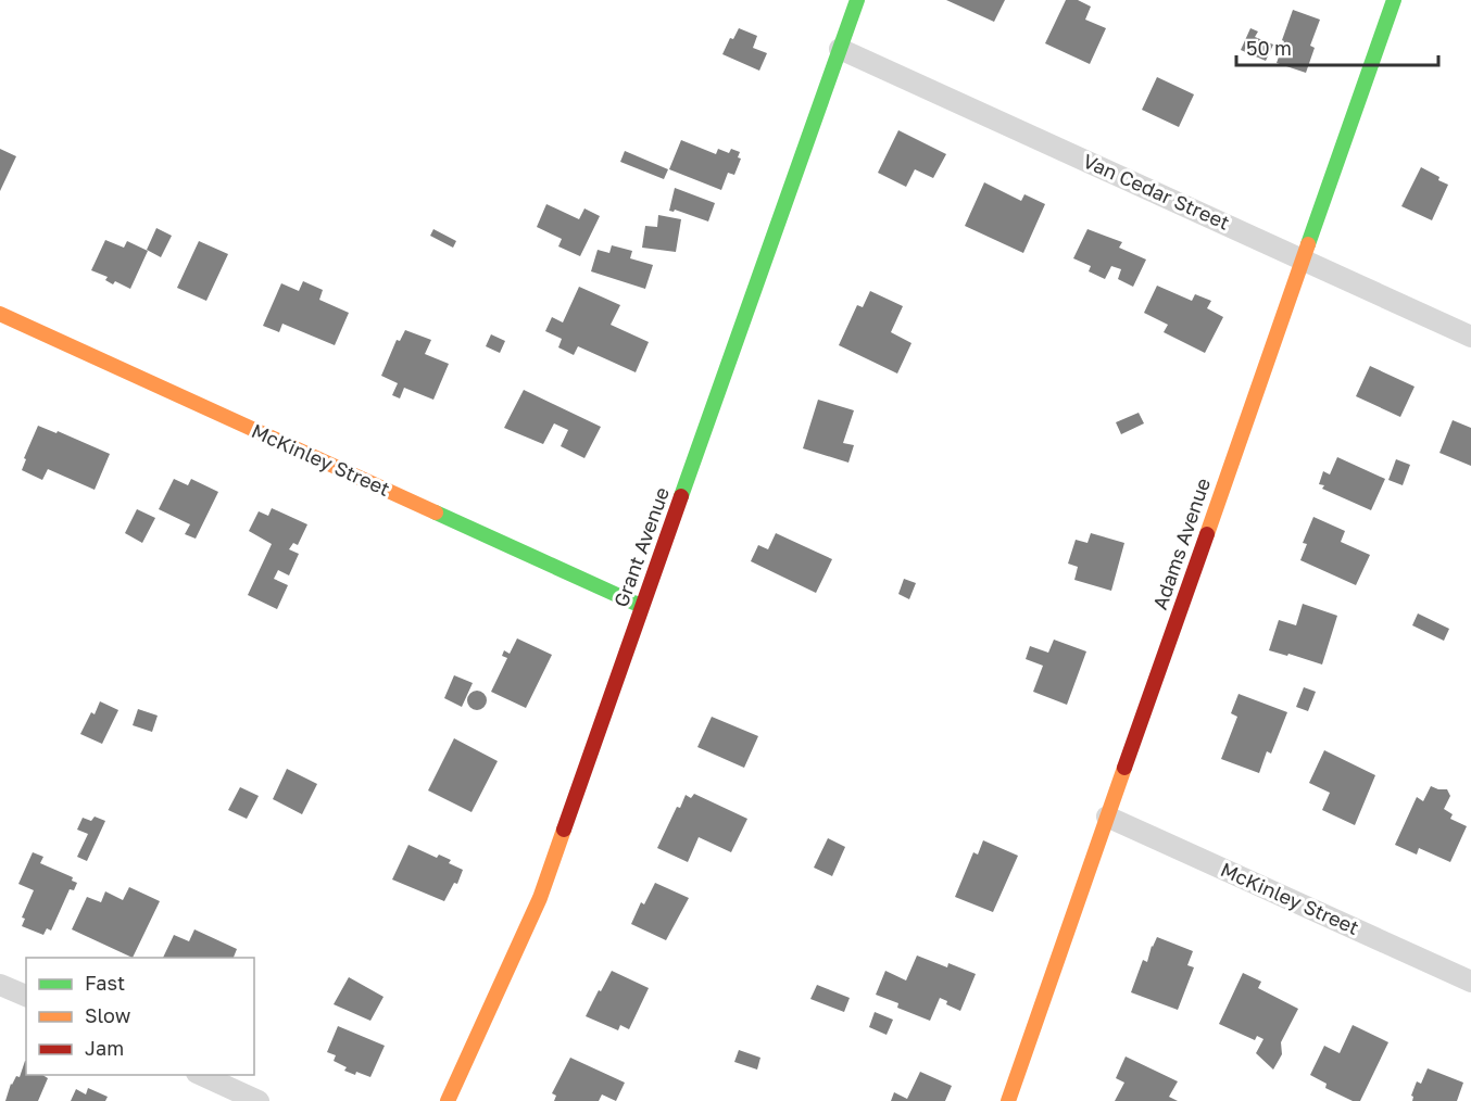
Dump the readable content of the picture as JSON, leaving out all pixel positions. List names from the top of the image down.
{
  "streets": {
    "street": [
      "Van Cedar Street",
      "McKinley Street",
      "Adams Avenue",
      "Grant Avenue"
    ]
  },
  "crossings": [
    ["Van Cedar Street", "Adams Avenue"],
    ["Van Cedar Street", "Grant Avenue"],
    ["McKinley Street", "Adams Avenue"],
    ["McKinley Street", "Grant Avenue"]
  ],
  "legend": ["Fast", "Slow", "Jam"],
  "scale_bar": "50 m"
}
